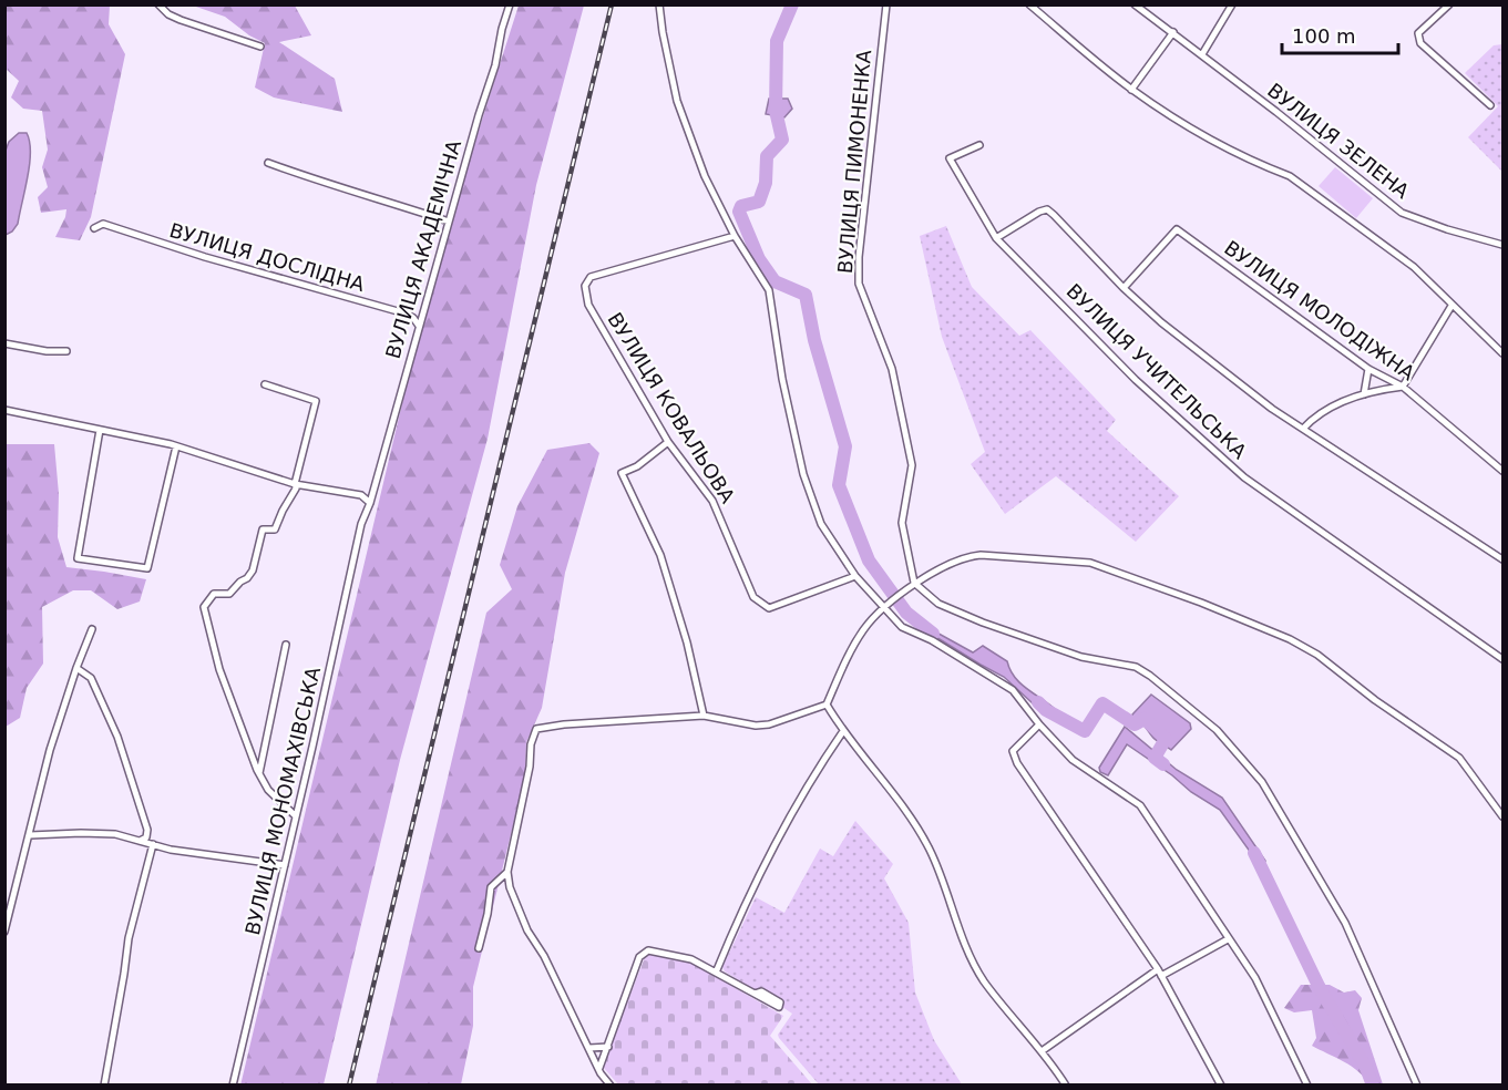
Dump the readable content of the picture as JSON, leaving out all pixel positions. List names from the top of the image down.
{
  "streets": {
    "street": [
      "ВУЛИЦЯ ЗЕЛЕНА",
      "ВУЛИЦЯ ПИМОНЕНКА",
      "ВУЛИЦЯ АКАДЕМІЧНА",
      "ВУЛИЦЯ ДОСЛІДНА",
      "ВУЛИЦЯ МОЛОДІЖНА",
      "ВУЛИЦЯ УЧИТЕЛЬСЬКА",
      "ВУЛИЦЯ КОВАЛЬОВА",
      "ВУЛИЦЯ МОНОМАХІВСЬКА"
    ]
  },
  "crossings": [
    ["ВУЛИЦЯ АКАДЕМІЧНА", "ВУЛИЦЯ МОНОМАХІВСЬКА"]
  ],
  "scale_bar": "100 m"
}
